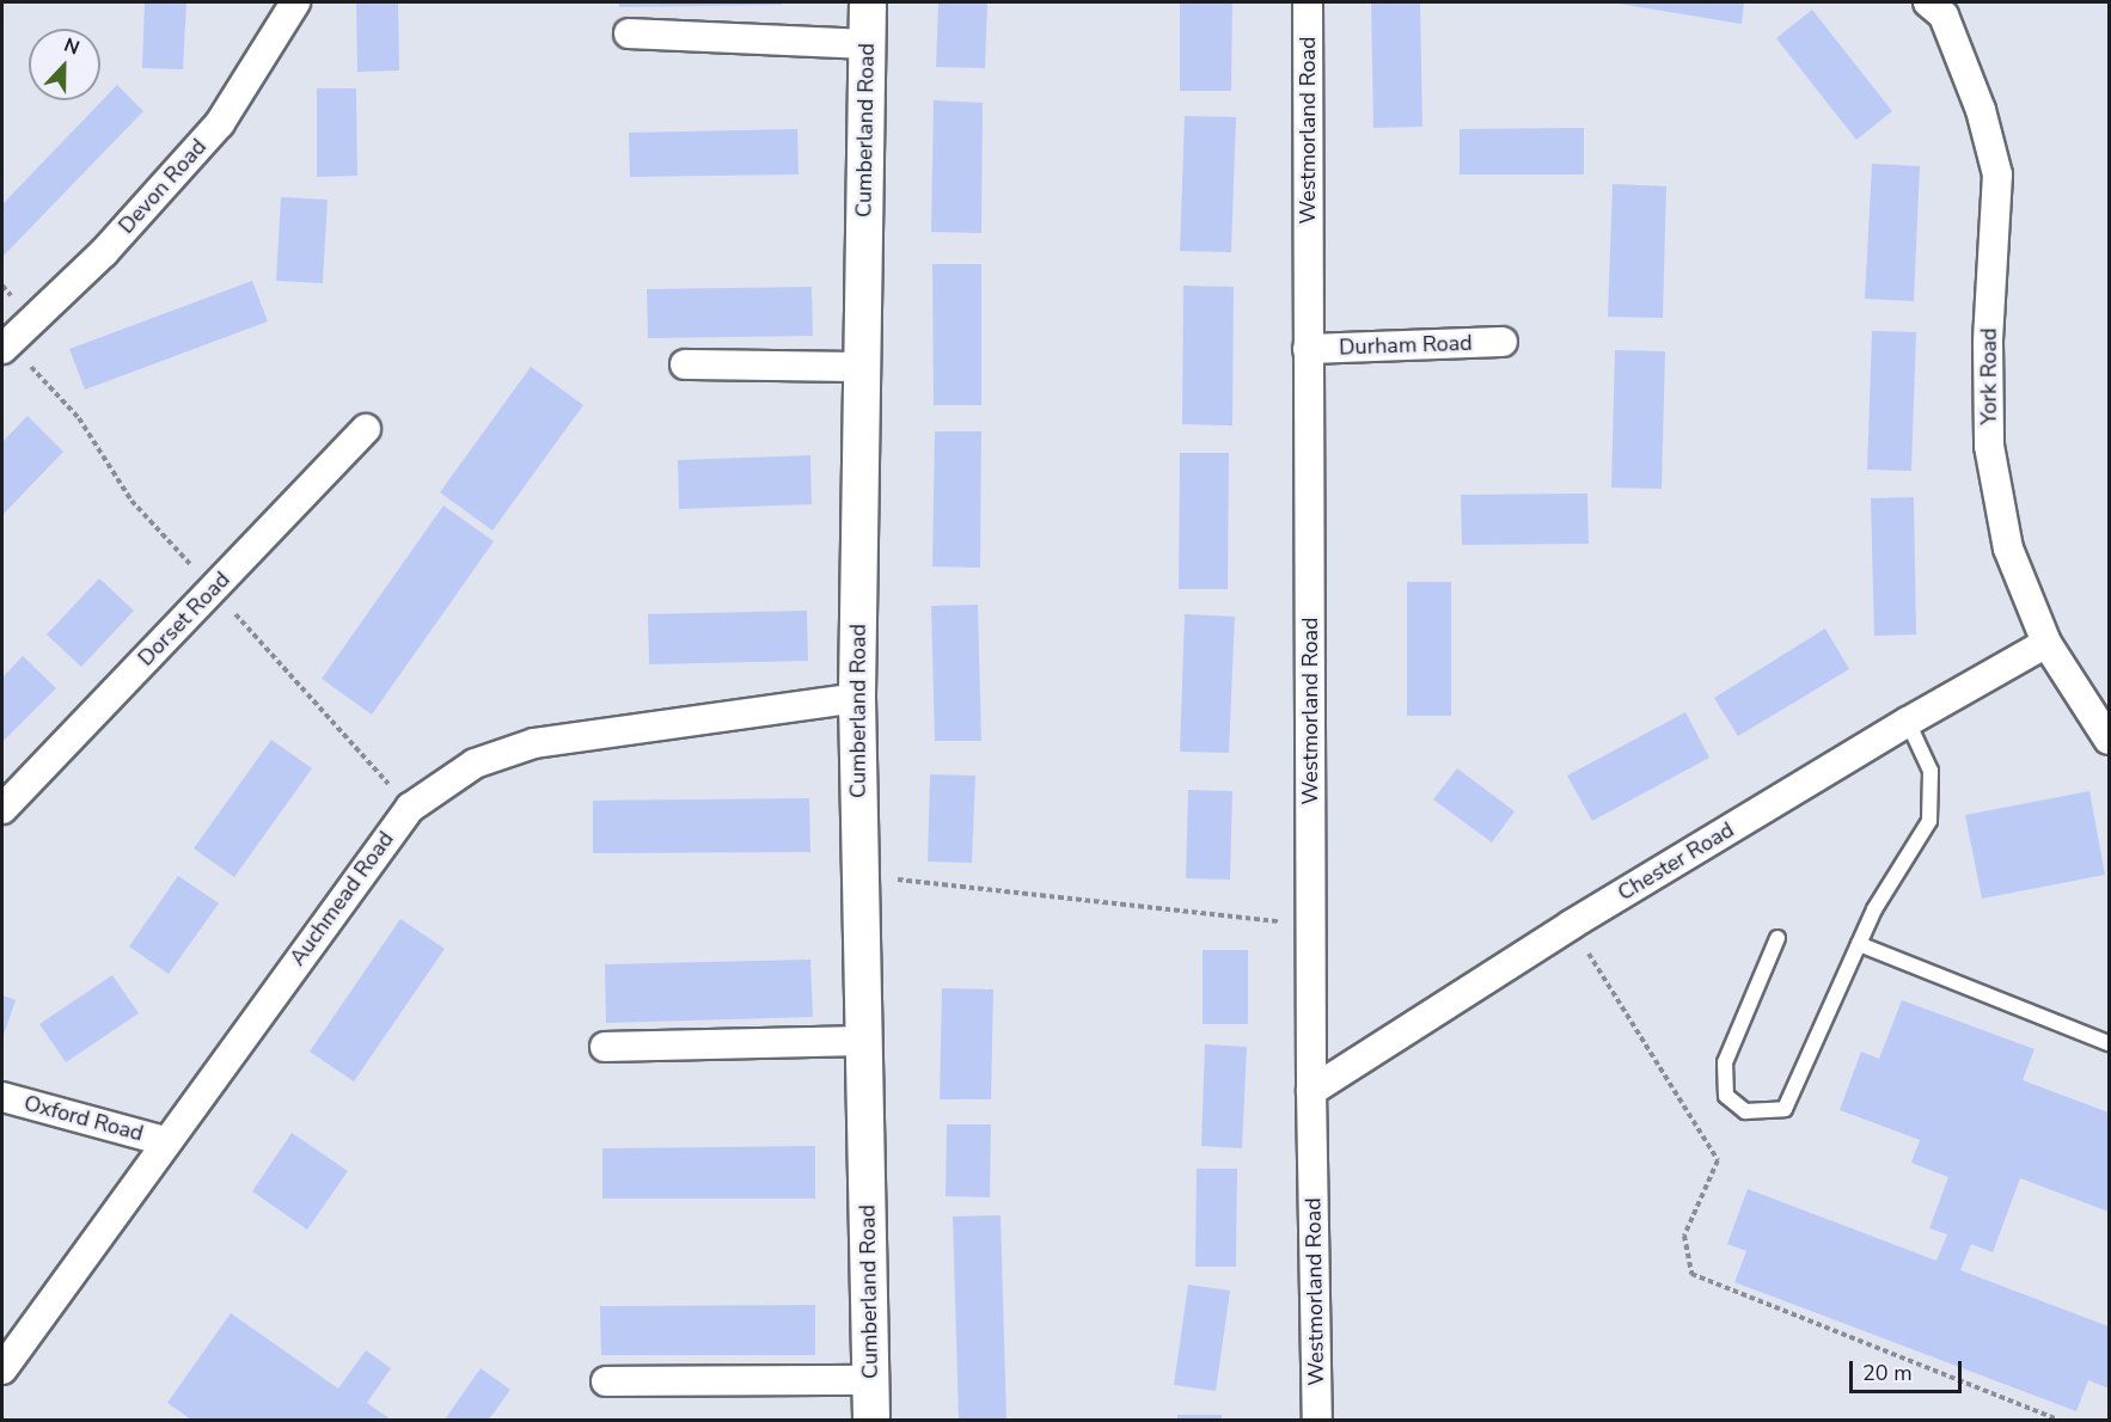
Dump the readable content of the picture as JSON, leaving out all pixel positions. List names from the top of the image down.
{
  "streets": {
    "street": [
      "Cumberland Road",
      "Westmorland Road",
      "Devon Road",
      "Durham Road",
      "York Road",
      "Dorset Road",
      "Chester Road",
      "Auchmead Road",
      "Oxford Road"
    ]
  },
  "crossings": [
    ["Cumberland Road", "Auchmead Road"],
    ["Westmorland Road", "Durham Road"],
    ["Westmorland Road", "Chester Road"],
    ["York Road", "Chester Road"],
    ["Auchmead Road", "Oxford Road"]
  ],
  "scale_bar": "20 m",
  "north": "top"
}
